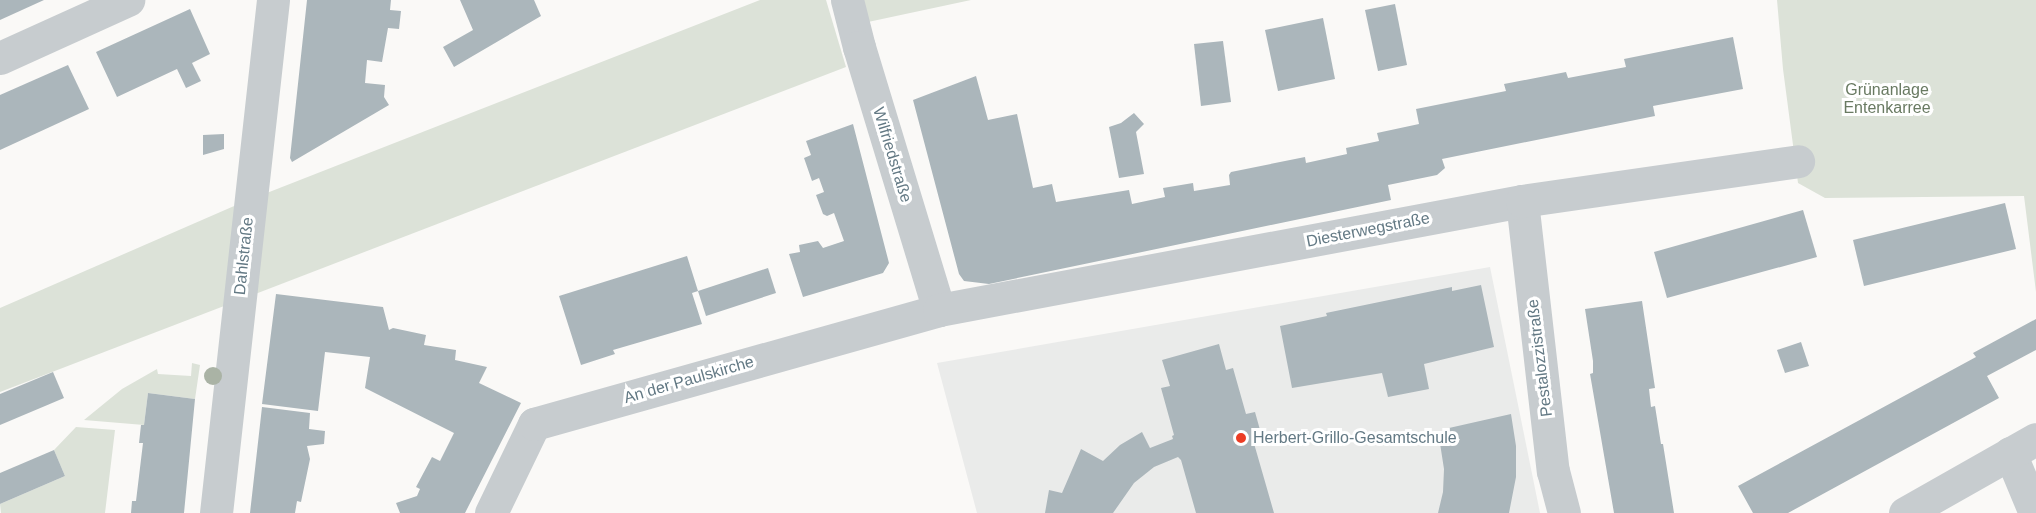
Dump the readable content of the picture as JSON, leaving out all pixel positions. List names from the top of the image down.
{
  "streets": {
    "street": [
      "Wilfriedstraße",
      "Diesterwegstraße",
      "Dahlstraße",
      "Pestalozzistraße",
      "An der Paulskirche"
    ]
  },
  "crossings": [
    ["Wilfriedstraße", "Diesterwegstraße"],
    ["Wilfriedstraße", "An der Paulskirche"],
    ["Diesterwegstraße", "Pestalozzistraße"],
    ["Diesterwegstraße", "An der Paulskirche"]
  ],
  "parks": ["Grünanlage Entenkarree"],
  "places": ["Herbert-Grillo-Gesamtschule"]
}
